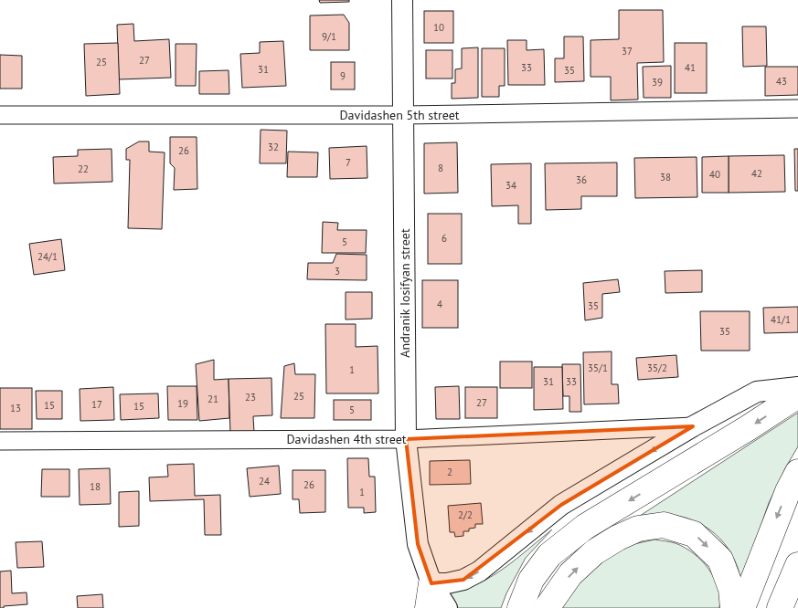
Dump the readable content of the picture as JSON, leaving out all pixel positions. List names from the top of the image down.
{
  "streets": {
    "street": ["Davidashen 5th street", "Andranik Iosifyan street", "Davidashen 4th street"]
  },
  "crossings": [
    ["Davidashen 5th street", "Andranik Iosifyan street"],
    ["Andranik Iosifyan street", "Davidashen 4th street"]
  ],
  "house_numbers": [
    "10",
    "9/1",
    "37",
    "27",
    "25",
    "33",
    "41",
    "31",
    "35",
    "9",
    "43",
    "39",
    "32",
    "26",
    "7",
    "8",
    "22",
    "42",
    "40",
    "38",
    "36",
    "34",
    "6",
    "5",
    "24/1",
    "3",
    "4",
    "35",
    "41/1",
    "35",
    "35/1",
    "35/2",
    "1",
    "31",
    "33",
    "25",
    "23",
    "21",
    "27",
    "19",
    "17",
    "15",
    "15",
    "13",
    "5",
    "2",
    "24",
    "26",
    "18",
    "1",
    "2/2"
  ]
}
